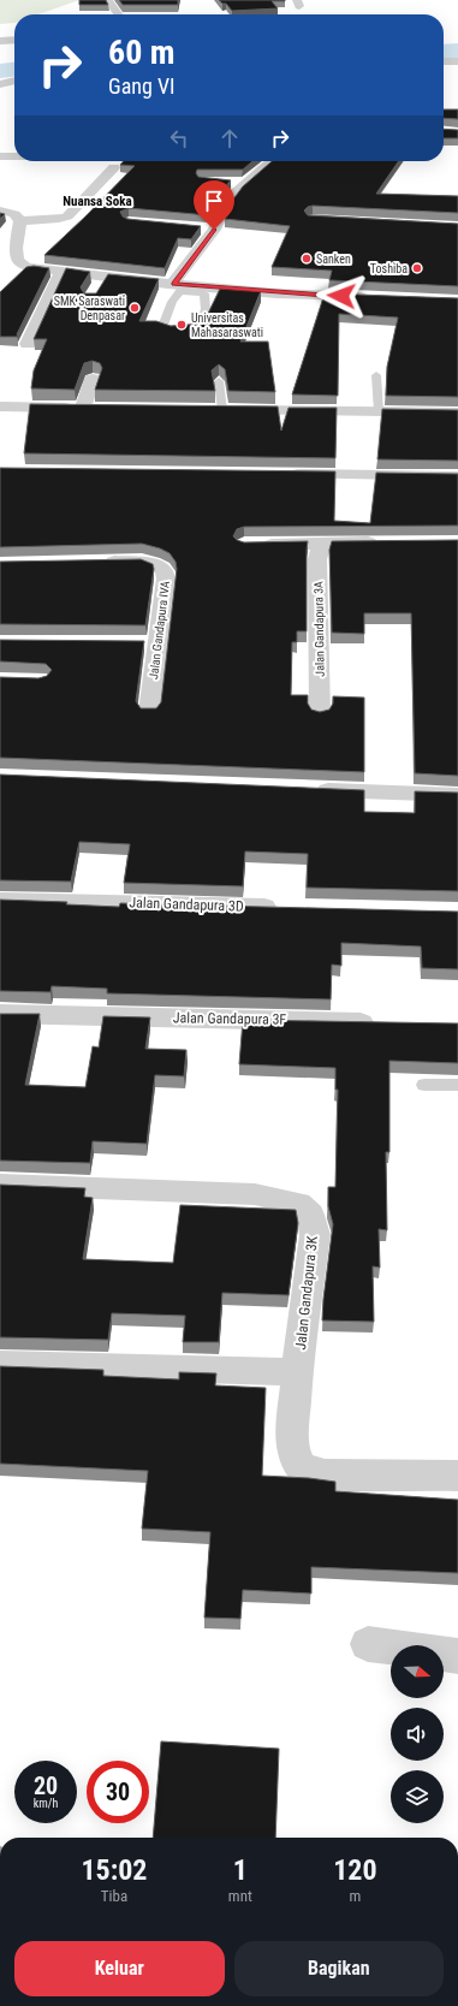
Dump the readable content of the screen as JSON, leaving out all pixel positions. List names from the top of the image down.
{
  "streets": {
    "street": [
      "Jalan Gandapura 3A",
      "Jalan Gandapura IVA",
      "Jalan Gandapura 3D",
      "Jalan Gandapura 3F",
      "Jalan Gandapura 3K"
    ]
  },
  "districts": ["Nuansa Soka"],
  "places": [
    "Sanken",
    "Toshiba",
    "SMK Saraswati Denpasar",
    "Universitas Mahasaraswati"
  ],
  "north": "right",
  "page": {
    "turn": ["60 m", "Gang VI"],
    "speed": "20 km/h",
    "limit": "30",
    "eta": [
      "15:02",
      "Tiba",
      "1",
      "mnt",
      "120",
      "m"
    ],
    "buttons": ["Keluar", "Bagikan"]
  }
}
